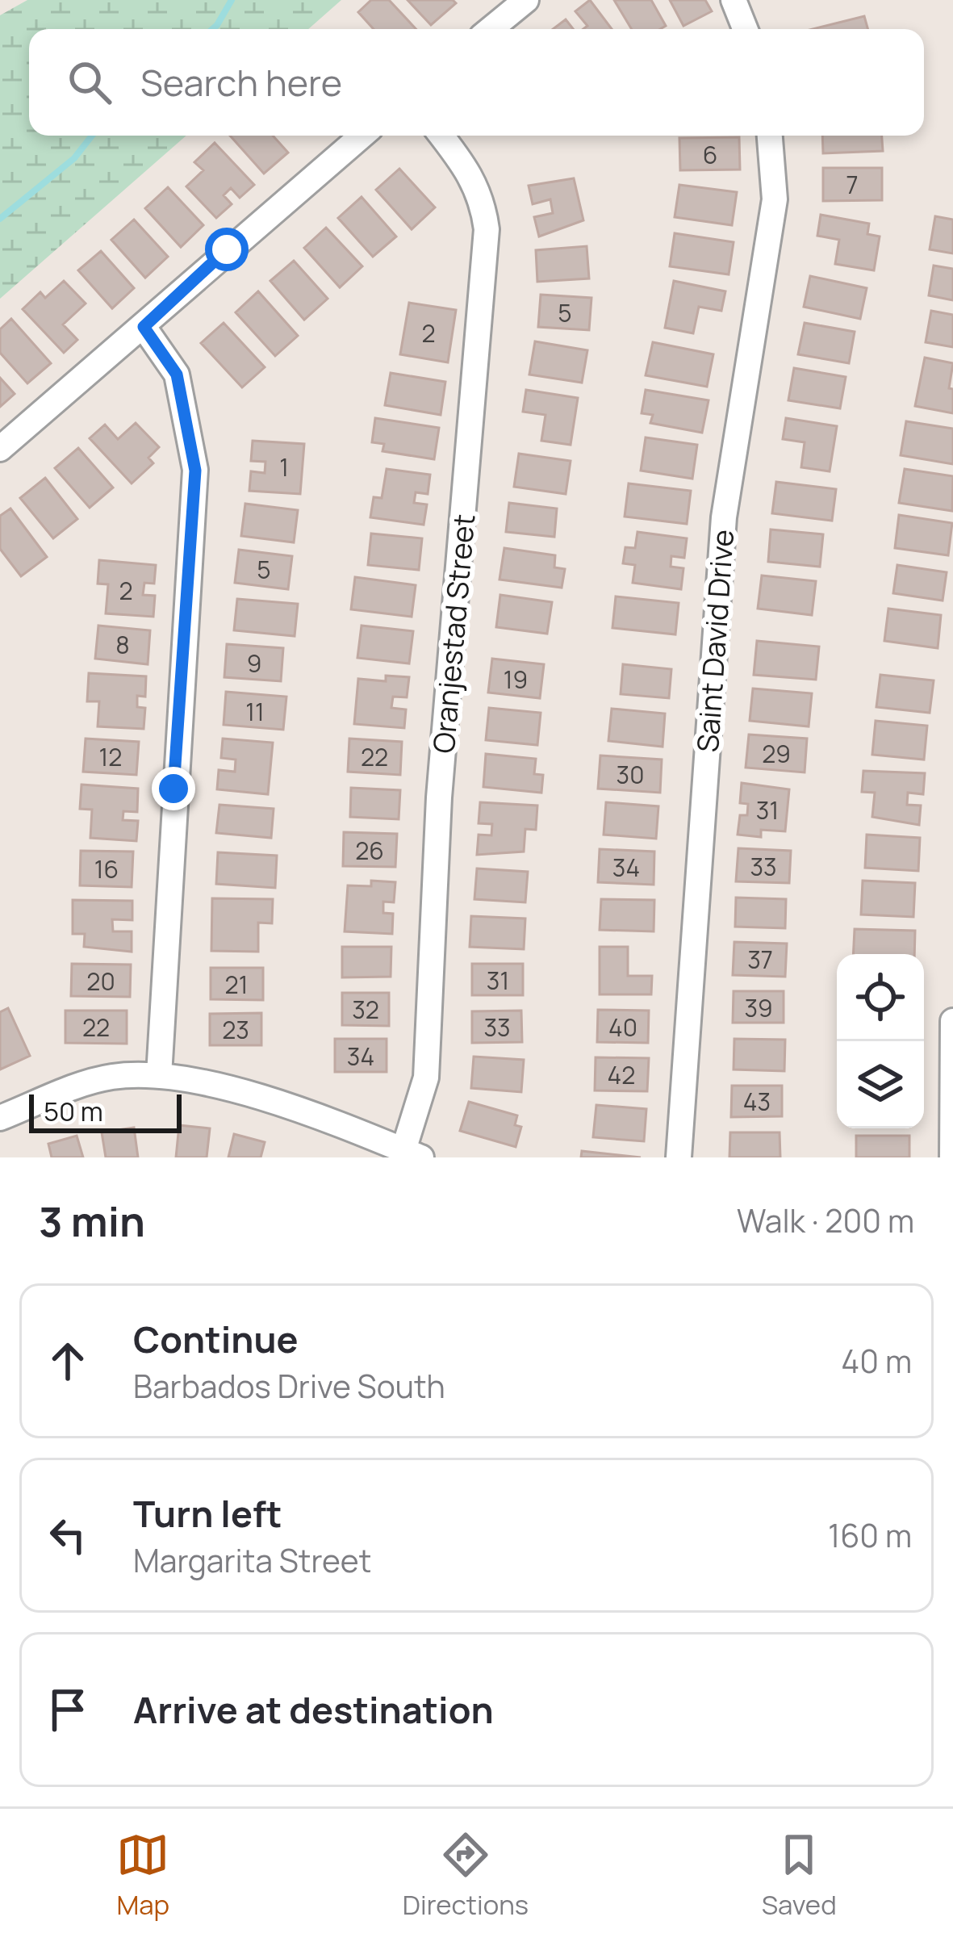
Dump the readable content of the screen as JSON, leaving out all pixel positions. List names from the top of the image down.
{
  "streets": {
    "street": ["Oranjestad Street", "Saint David Drive"]
  },
  "house_numbers": [
    "6",
    "7",
    "5",
    "2",
    "1",
    "5",
    "2",
    "8",
    "9",
    "19",
    "11",
    "29",
    "12",
    "22",
    "30",
    "31",
    "26",
    "33",
    "34",
    "16",
    "37",
    "31",
    "20",
    "21",
    "39",
    "32",
    "22",
    "33",
    "40",
    "23",
    "34",
    "42",
    "43"
  ],
  "scale_bar": "50 m",
  "page": {
    "search": "Search here",
    "scale": "50 m",
    "heading": ["3 min", "Walk · 200 m"],
    "list": [
      ["Continue", "Barbados Drive South", "40 m"],
      ["Turn left", "Margarita Street", "160 m"],
      "Arrive at destination"
    ],
    "nav": ["Map", "Directions", "Saved"]
  }
}
